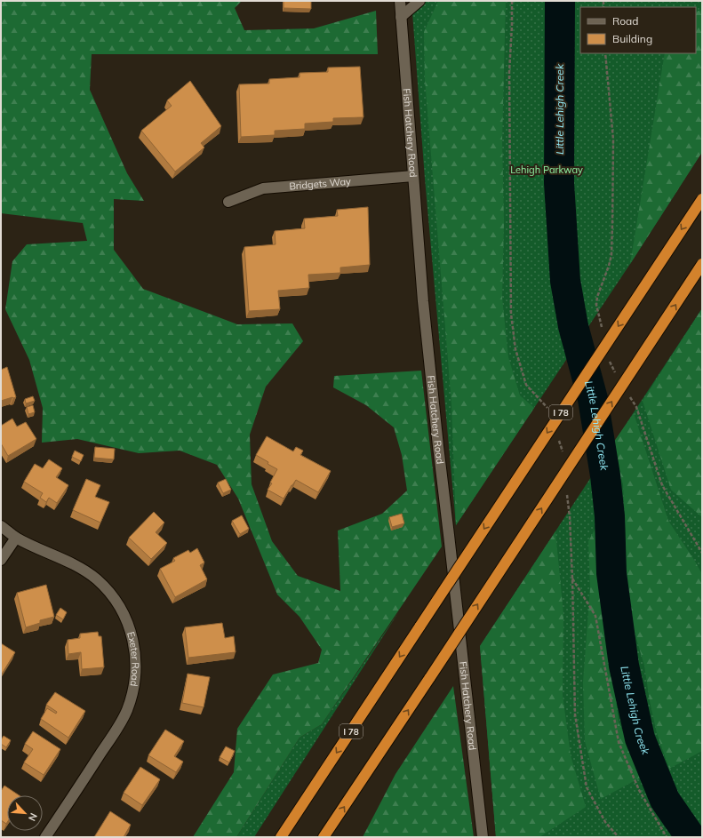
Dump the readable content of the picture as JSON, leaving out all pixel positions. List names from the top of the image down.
{
  "streets": {
    "highway": ["I 78"],
    "street": ["Fish Hatchery Road", "Bridgets Way", "Exeter Road"]
  },
  "crossings": [
    ["Fish Hatchery Road", "Bridgets Way"]
  ],
  "water": ["Little Lehigh Creek"],
  "parks": ["Lehigh Parkway"],
  "legend": ["Road", "Building"],
  "north": "bottom right"
}
